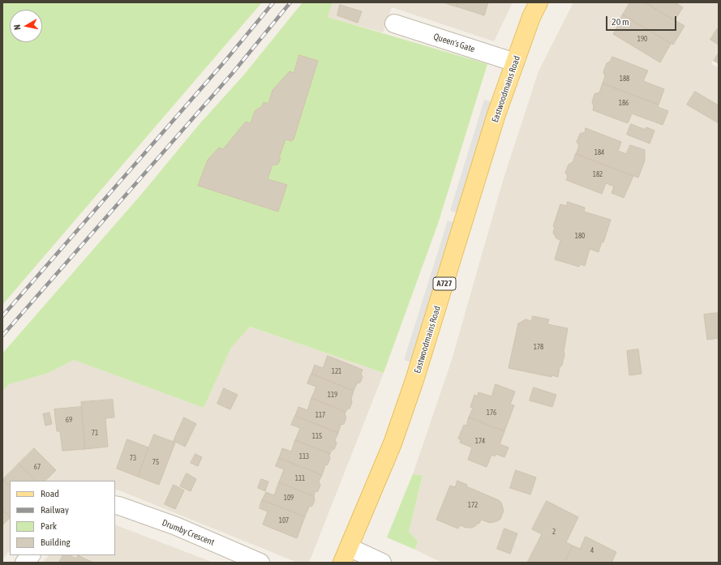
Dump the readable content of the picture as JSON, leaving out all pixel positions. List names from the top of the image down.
{
  "streets": {
    "main road": ["Eastwoodmains Road", "A727"],
    "street": ["Queen's Gate", "Drumby Crescent"]
  },
  "crossings": [
    ["Queen's Gate", "Eastwoodmains Road"]
  ],
  "house_numbers": [
    "190",
    "188",
    "186",
    "184",
    "182",
    "180",
    "178",
    "121",
    "119",
    "176",
    "117",
    "69",
    "71",
    "115",
    "174",
    "113",
    "73",
    "75",
    "67",
    "111",
    "109",
    "172",
    "107",
    "2",
    "4"
  ],
  "legend": [
    "Road",
    "Railway",
    "Park",
    "Building"
  ],
  "scale_bar": "20 m",
  "north": "left"
}
